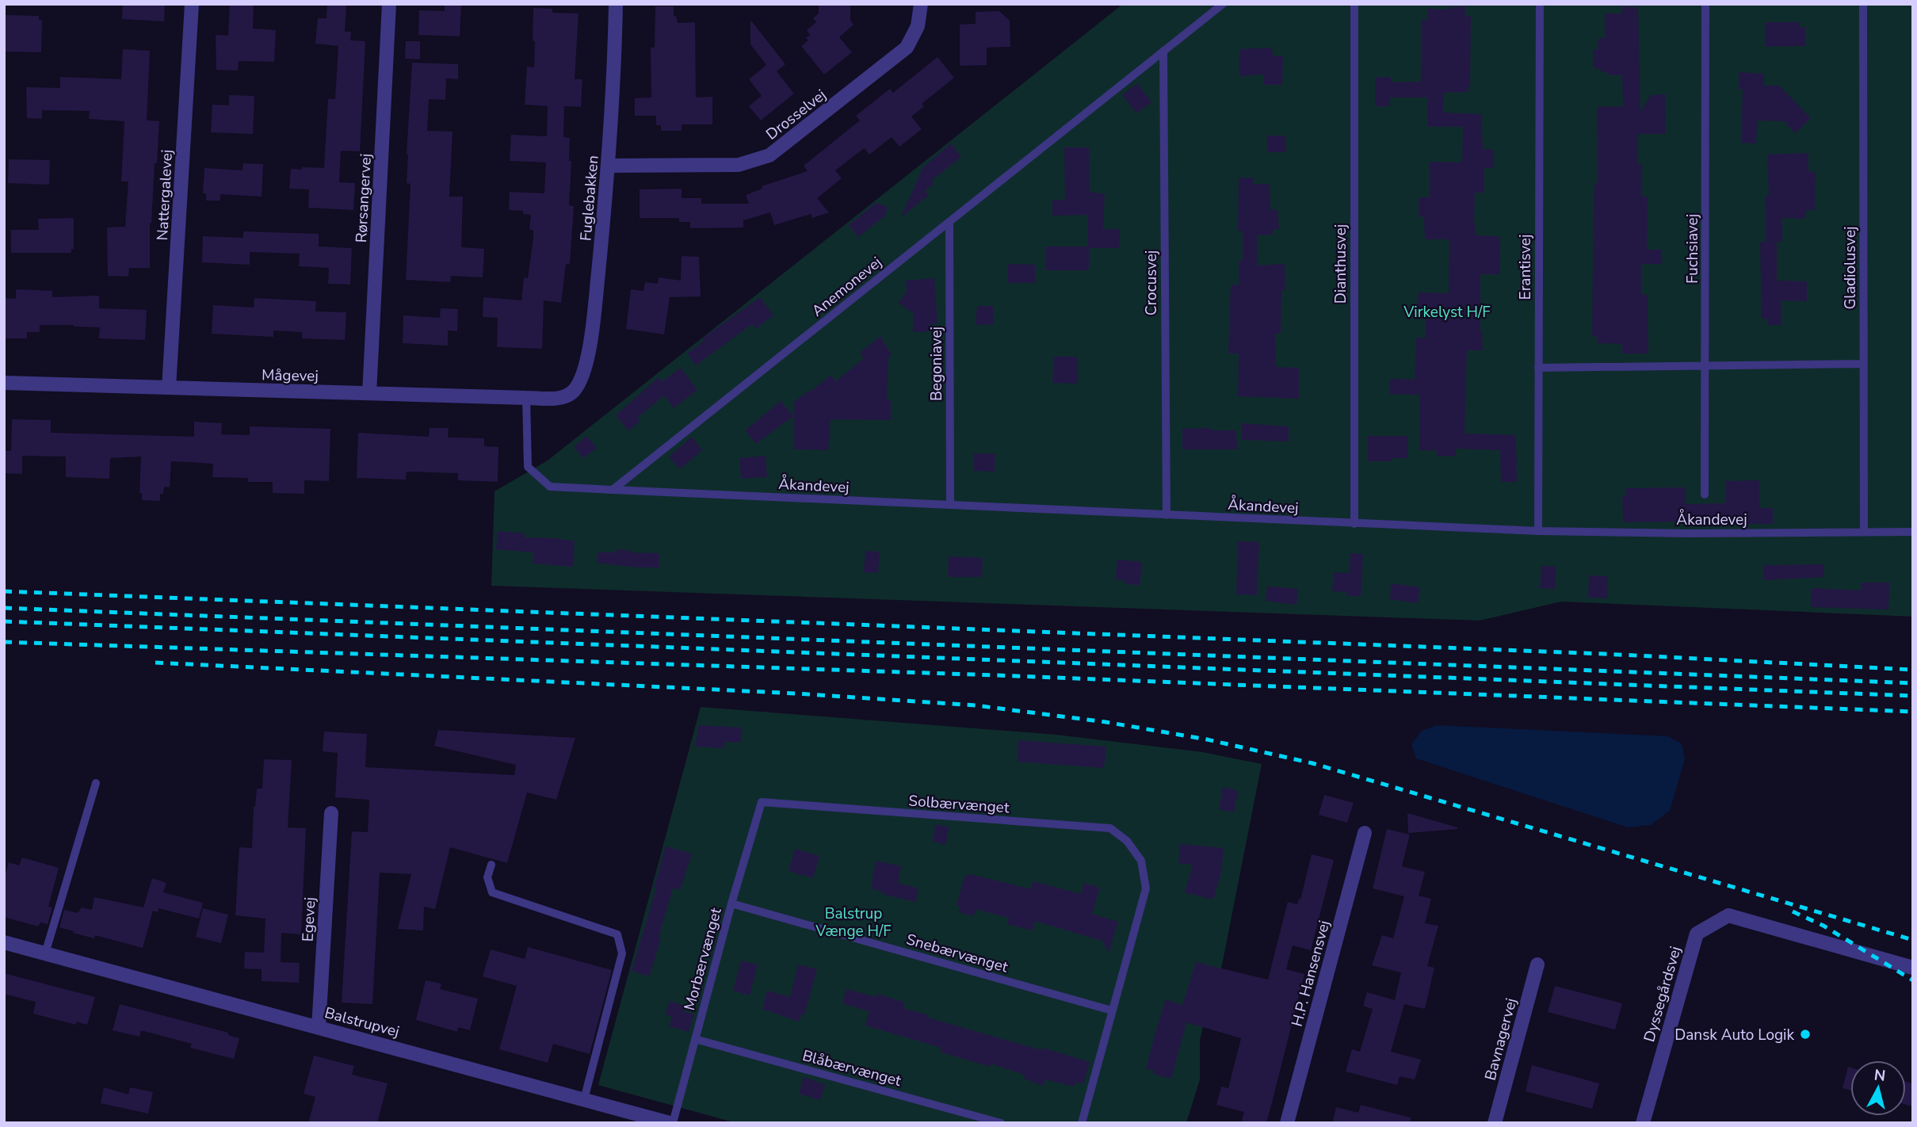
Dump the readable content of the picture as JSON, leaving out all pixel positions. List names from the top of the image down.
{
  "streets": {
    "street": [
      "Drosselvej",
      "Nattergalevej",
      "Rørsangervej",
      "Fuglebakken",
      "Mågevej",
      "Egevej",
      "H.P. Hansensvej",
      "Dyssegårdsvej",
      "Balstrupvej",
      "Bavnagervej"
    ],
    "lane": [
      "Fuchsiavej",
      "Dianthusvej",
      "Erantisvej",
      "Gladiolusvej",
      "Crocusvej",
      "Anemonevej",
      "Begoniavej",
      "Åkandevej",
      "Solbærvænget",
      "Snebærvænget",
      "Morbærvænget",
      "Blåbærvænget"
    ]
  },
  "crossings": [
    ["Drosselvej", "Fuglebakken"],
    ["Nattergalevej", "Mågevej"],
    ["Rørsangervej", "Mågevej"],
    ["Fuglebakken", "Mågevej"],
    ["Dianthusvej", "Åkandevej"],
    ["Erantisvej", "Åkandevej"],
    ["Gladiolusvej", "Åkandevej"],
    ["Crocusvej", "Anemonevej"],
    ["Crocusvej", "Åkandevej"],
    ["Anemonevej", "Begoniavej"],
    ["Anemonevej", "Åkandevej"],
    ["Begoniavej", "Åkandevej"],
    ["Solbærvænget", "Snebærvænget"],
    ["Solbærvænget", "Morbærvænget"],
    ["Egevej", "Balstrupvej"],
    ["Snebærvænget", "Morbærvænget"],
    ["Morbærvænget", "Balstrupvej"],
    ["Morbærvænget", "Blåbærvænget"]
  ],
  "parks": ["Virkelyst H/F", "Balstrup Vænge H/F"],
  "places": ["Dansk Auto Logik"],
  "north": "top"
}
